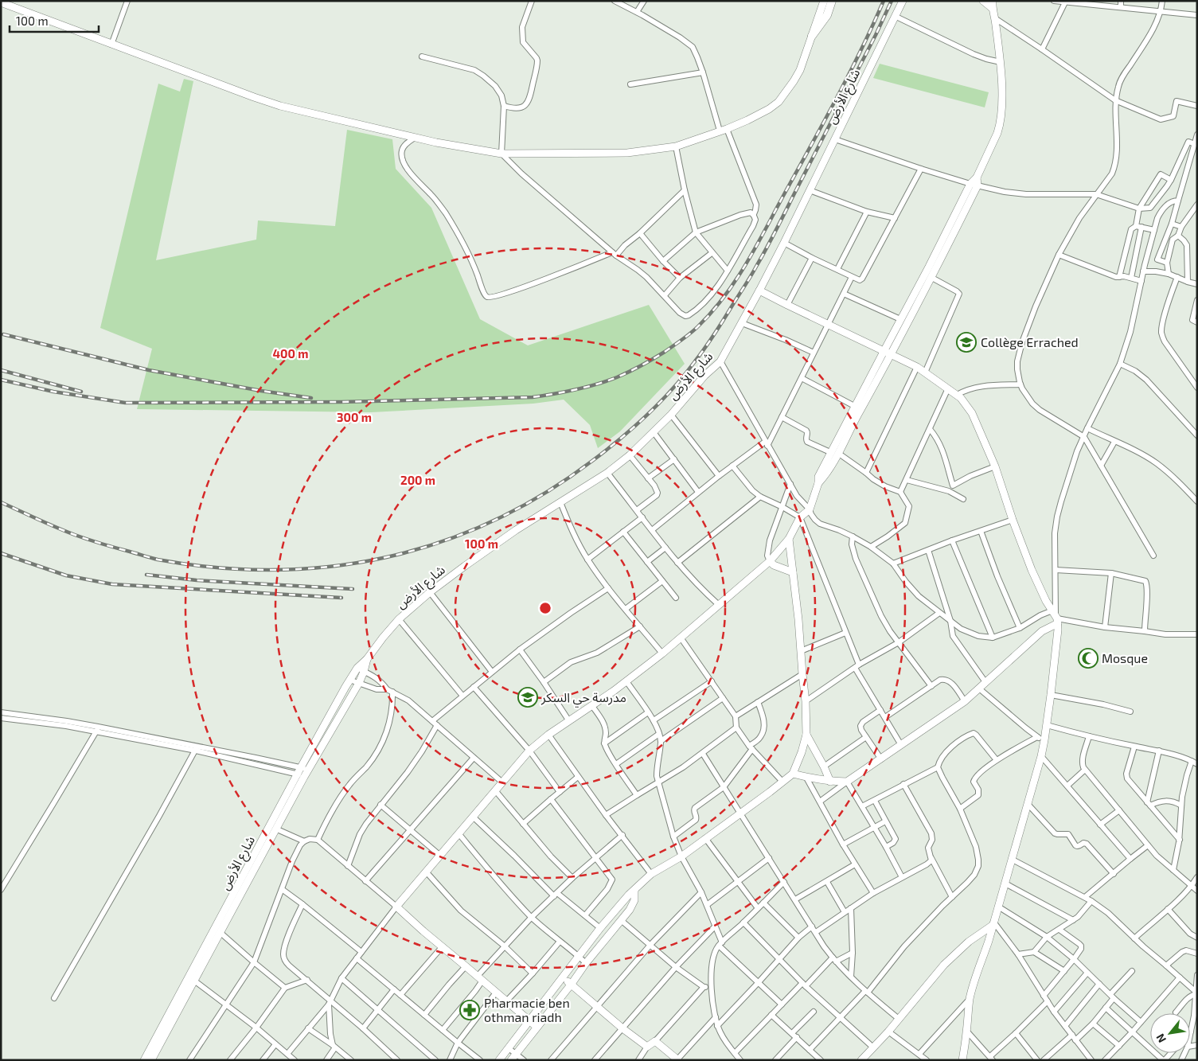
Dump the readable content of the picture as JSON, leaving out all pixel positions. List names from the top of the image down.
{
  "streets": {
    "street": ["شارع الأرض"]
  },
  "places": {
    "school or university": ["Collège Errached", "مدرسة حي السكر"],
    "mosque": ["Mosque"],
    "pharmacy": ["Pharmacie ben othman riadh"]
  },
  "scale_bar": "100 m",
  "north": "bottom left",
  "rings": [
    "400 m",
    "300 m",
    "200 m",
    "100 m"
  ]
}
